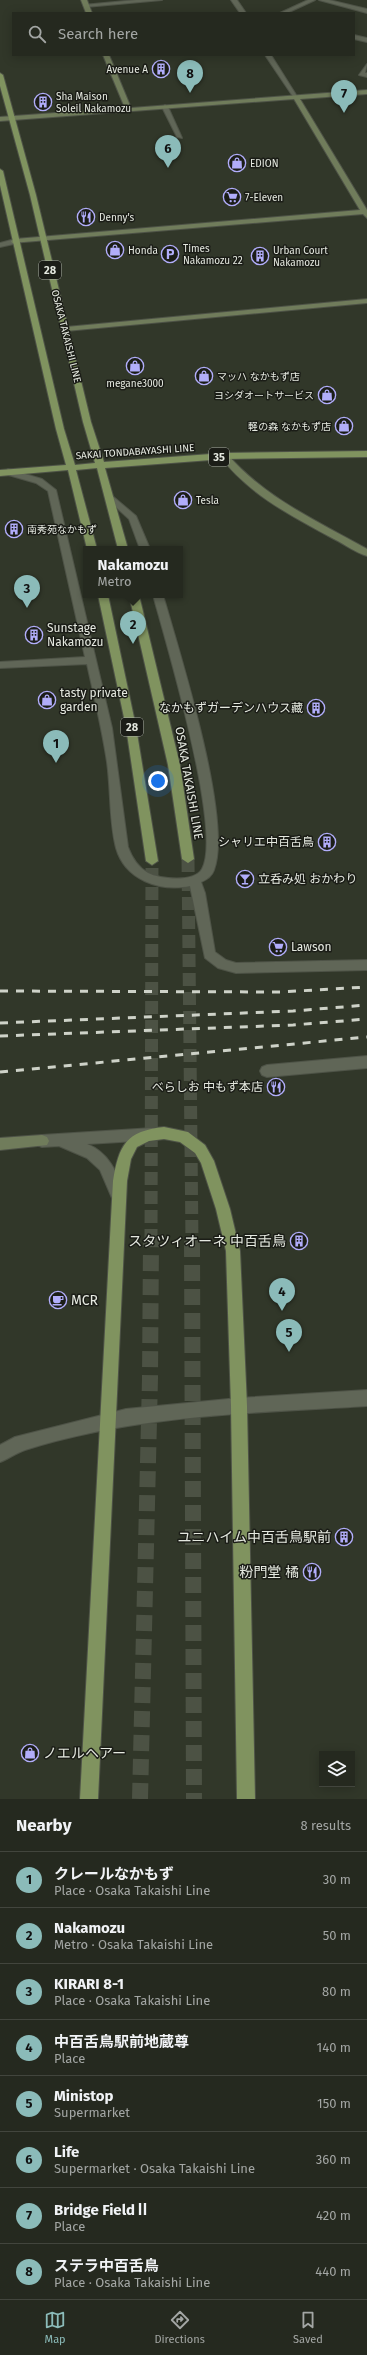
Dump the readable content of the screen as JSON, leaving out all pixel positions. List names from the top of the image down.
{
  "streets": {
    "main road": [
      "28",
      "OSAKA TAKAISHI LINE",
      "SAKAI TONDABAYASHI LINE",
      "35"
    ]
  },
  "crossings": [
    ["28", "SAKAI TONDABAYASHI LINE"],
    ["OSAKA TAKAISHI LINE", "SAKAI TONDABAYASHI LINE"]
  ],
  "places": {
    "building": [
      "Avenue A",
      "Sha Maison Soleil Nakamozu",
      "Urban Court Nakamozu",
      "南秀苑なかもず",
      "Sunstage Nakamozu",
      "なかもずガーデンハウス藏",
      "シャリエ中百舌鳥",
      "スタツィオーネ 中百舌鳥",
      "ユニハイム中百舌鳥駅前"
    ],
    "shop": [
      "EDION",
      "Honda",
      "megane3000",
      "マッハ なかもず店",
      "ヨシダオートサービス",
      "軽の森 なかもず店",
      "Tesla",
      "tasty private garden",
      "ノエルヘアー"
    ],
    "supermarket": ["7-Eleven", "Lawson"],
    "restaurant": ["Denny's", "べらしお 中もず本店", "粉門堂 橘"],
    "parking": ["Times Nakamozu 22"],
    "bar": ["立呑み処 おかわり"],
    "cafe": ["MCR"]
  },
  "page": {
    "search": "Search here",
    "pins": [
      "8",
      "7",
      "6",
      "3",
      "2",
      "1",
      "4",
      "5"
    ],
    "popup": ["Nakamozu", "Metro"],
    "heading": ["Nearby", "8 results"],
    "list": [
      {
        "mark": "1",
        "name": "クレールなかもず",
        "note": "Place · Osaka Takaishi Line",
        "value": "30 m"
      },
      {
        "mark": "2",
        "name": "Nakamozu",
        "note": "Metro · Osaka Takaishi Line",
        "value": "50 m"
      },
      {
        "mark": "3",
        "name": "KIRARI 8-1",
        "note": "Place · Osaka Takaishi Line",
        "value": "80 m"
      },
      {
        "mark": "4",
        "name": "中百舌鳥駅前地蔵尊",
        "note": "Place",
        "value": "140 m"
      },
      {
        "mark": "5",
        "name": "Ministop",
        "note": "Supermarket",
        "value": "150 m"
      },
      {
        "mark": "6",
        "name": "Life",
        "note": "Supermarket · Osaka Takaishi Line",
        "value": "360 m"
      },
      {
        "mark": "7",
        "name": "Bridge FieldⅡ",
        "note": "Place",
        "value": "420 m"
      },
      {
        "mark": "8",
        "name": "ステラ中百舌鳥",
        "note": "Place · Osaka Takaishi Line",
        "value": "440 m"
      }
    ],
    "nav": ["Map", "Directions", "Saved"]
  }
}
